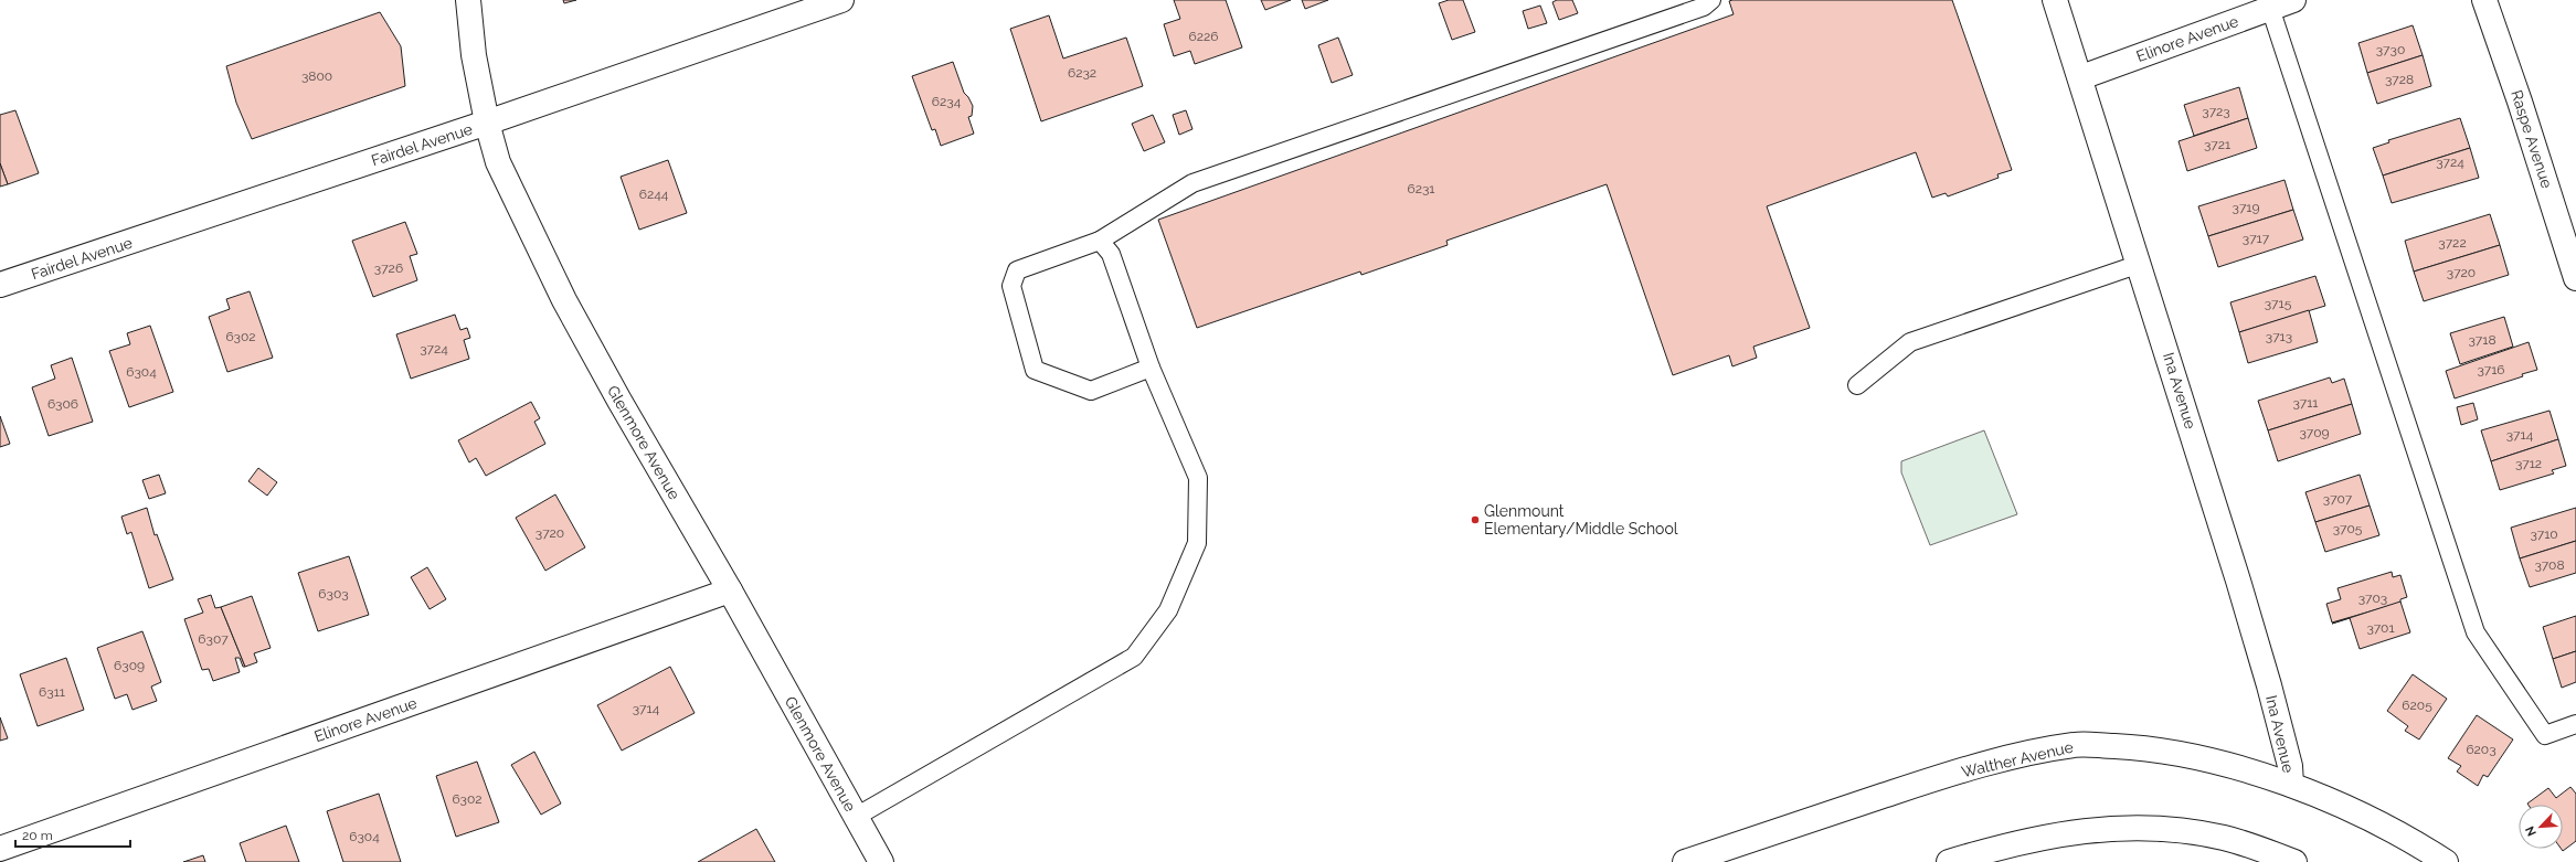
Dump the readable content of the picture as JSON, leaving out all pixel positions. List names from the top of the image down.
{
  "streets": {
    "street": [
      "Elinore Avenue",
      "Raspe Avenue",
      "Fairdel Avenue",
      "Ina Avenue",
      "Glenmore Avenue",
      "Walther Avenue"
    ]
  },
  "crossings": [
    ["Elinore Avenue", "Ina Avenue"],
    ["Elinore Avenue", "Glenmore Avenue"],
    ["Fairdel Avenue", "Glenmore Avenue"],
    ["Ina Avenue", "Walther Avenue"]
  ],
  "places": ["Glenmount Elementary/Middle School"],
  "house_numbers": [
    "6226",
    "3730",
    "6232",
    "3800",
    "3728",
    "6234",
    "3723",
    "3721",
    "3724",
    "6231",
    "6244",
    "3719",
    "3717",
    "3722",
    "3726",
    "3720",
    "3715",
    "6302",
    "3713",
    "3718",
    "3724",
    "3716",
    "6304",
    "3711",
    "6306",
    "3709",
    "3714",
    "3712",
    "3707",
    "3705",
    "3720",
    "3710",
    "3708",
    "6303",
    "3703",
    "3701",
    "6307",
    "6309",
    "6311",
    "6205",
    "3714",
    "6203",
    "6302",
    "6304"
  ],
  "scale_bar": "20 m",
  "north": "bottom left"
}
